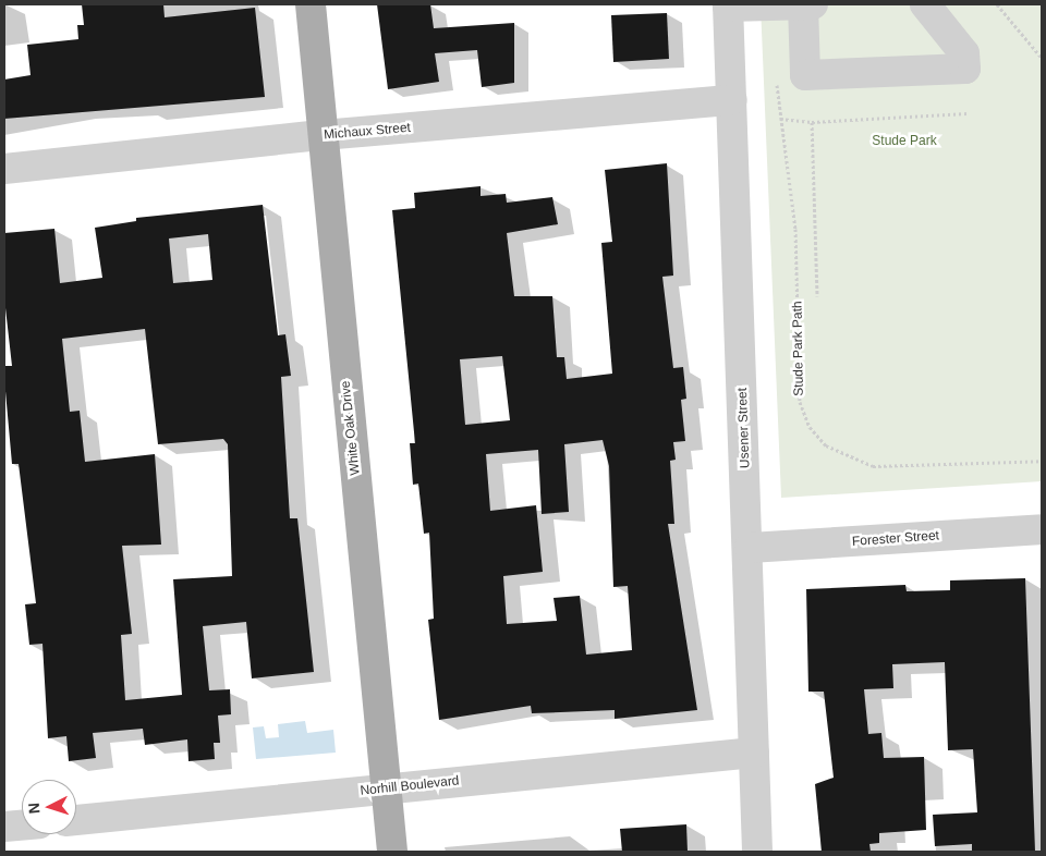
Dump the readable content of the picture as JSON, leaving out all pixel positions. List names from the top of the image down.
{
  "streets": {
    "main road": ["White Oak Drive"],
    "street": [
      "Michaux Street",
      "Usener Street",
      "Forester Street",
      "Norhill Boulevard"
    ],
    "path": ["Stude Park Path"]
  },
  "crossings": [
    ["Michaux Street", "White Oak Drive"],
    ["Michaux Street", "Usener Street"],
    ["White Oak Drive", "Norhill Boulevard"],
    ["Usener Street", "Forester Street"],
    ["Usener Street", "Norhill Boulevard"]
  ],
  "parks": ["Stude Park"],
  "north": "left"
}
